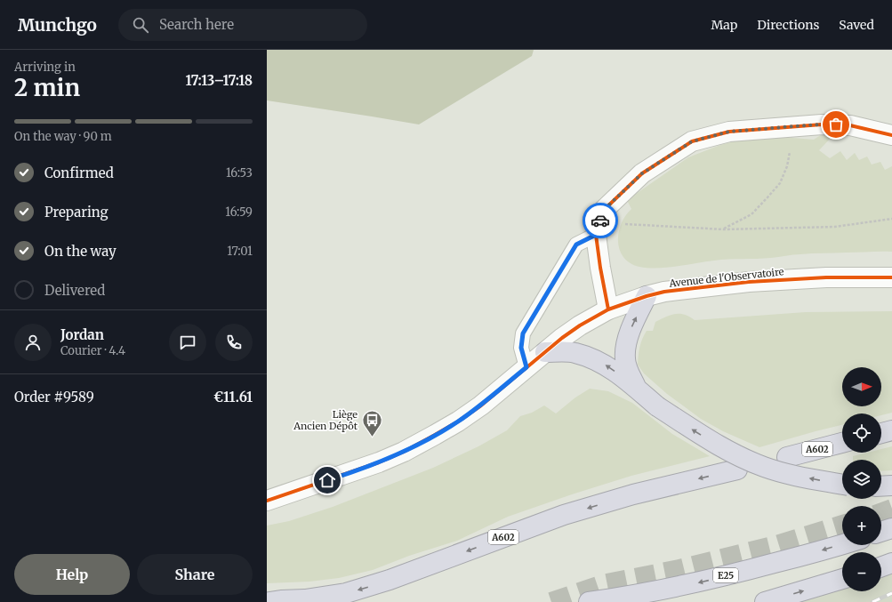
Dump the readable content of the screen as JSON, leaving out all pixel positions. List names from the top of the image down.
{
  "streets": {
    "highway": ["A602", "E25"],
    "street": ["Avenue de l'Observatoire"]
  },
  "places": {
    "bus stop": ["Liège Ancien Dépôt"]
  },
  "north": "right",
  "page": {
    "header": "Munchgo",
    "search": "Search here",
    "nav": ["Map", "Directions", "Saved"],
    "heading": ["2 min", "Arriving in", "17:13–17:18"],
    "panel": [
      "Jordan",
      "Courier · 4.4",
      "Order #9589",
      "€11.61"
    ],
    "bar": "On the way · 90 m",
    "list": [
      ["Confirmed", "16:53"],
      ["Preparing", "16:59"],
      ["On the way", "17:01"],
      "Delivered"
    ],
    "map_buttons": ["+", "−"],
    "buttons": ["Help", "Share"]
  }
}
